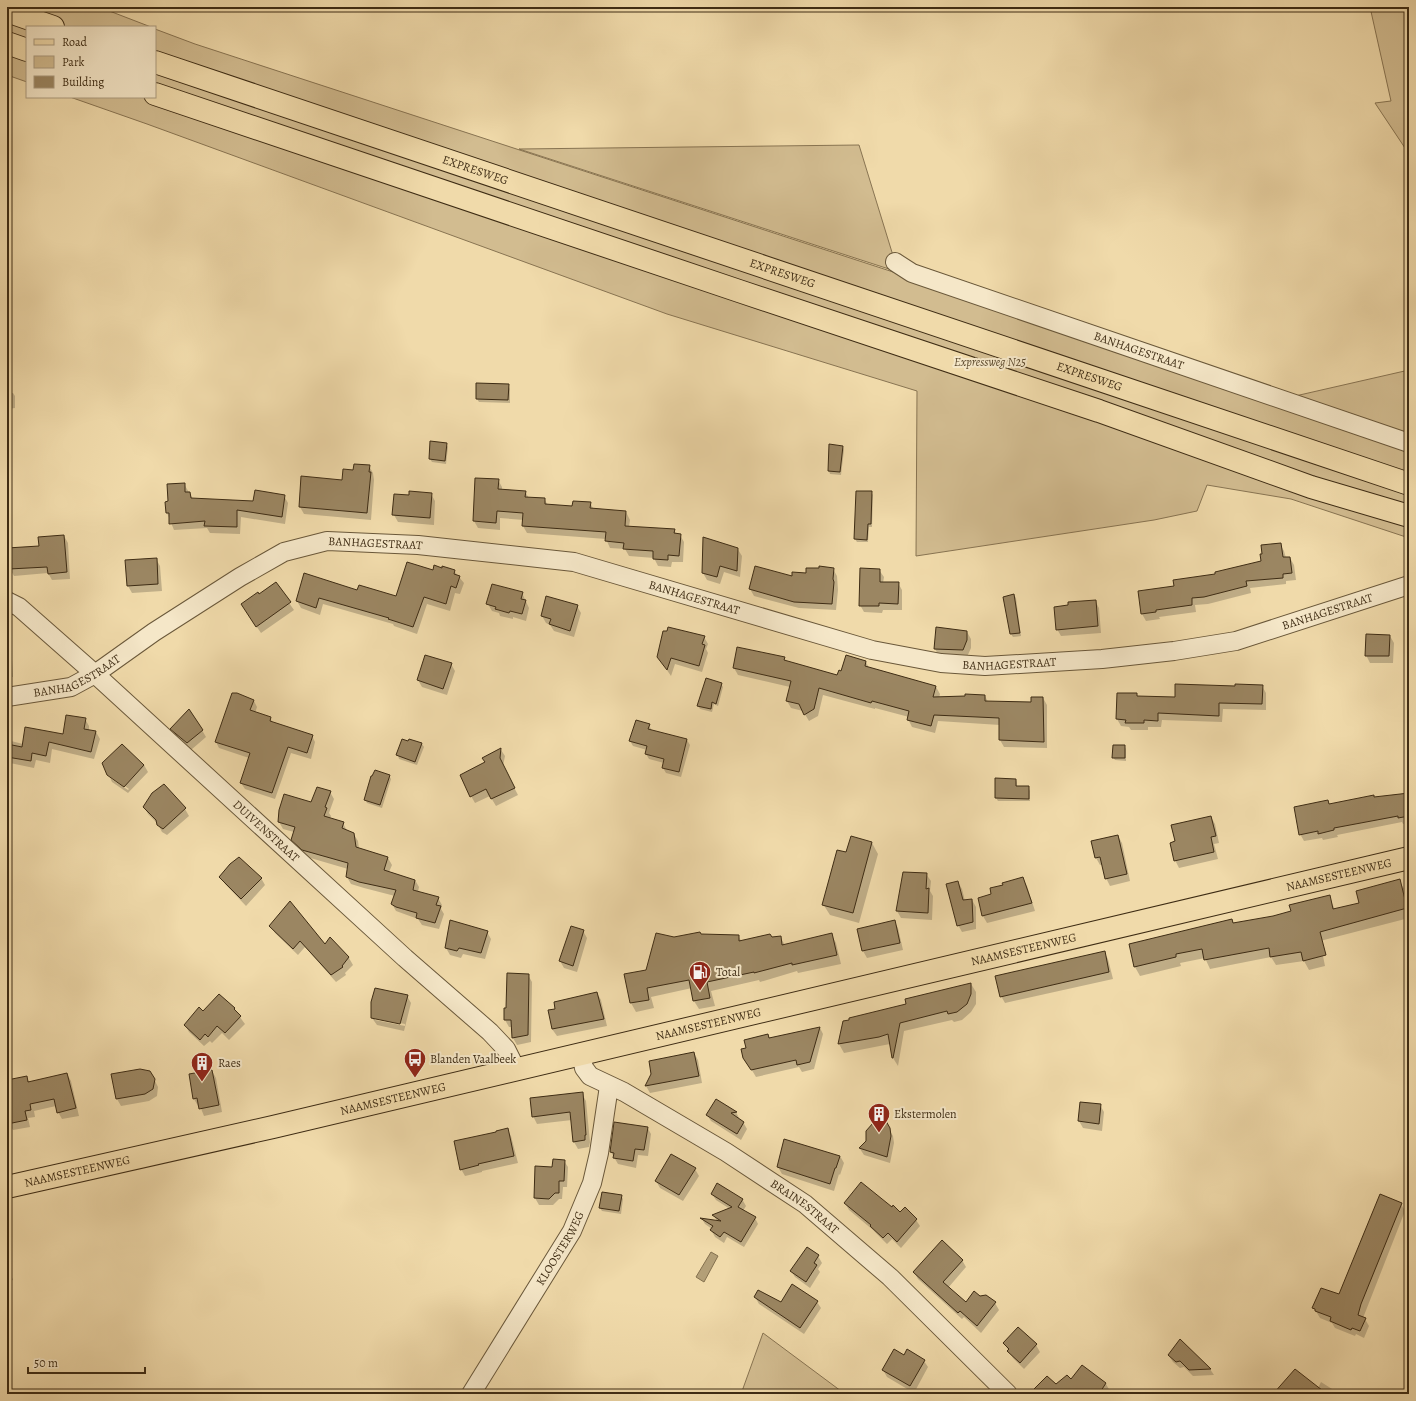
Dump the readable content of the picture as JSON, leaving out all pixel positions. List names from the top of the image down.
{
  "streets": {
    "main road": ["EXPRESWEG", "NAAMSESTEENWEG"],
    "street": [
      "BANHAGESTRAAT",
      "DUIVENSTRAAT",
      "BRAINESTRAAT",
      "KLOOSTERWEG"
    ]
  },
  "crossings": [
    ["BANHAGESTRAAT", "DUIVENSTRAAT"],
    ["DUIVENSTRAAT", "NAAMSESTEENWEG"],
    ["NAAMSESTEENWEG", "BRAINESTRAAT"],
    ["BRAINESTRAAT", "KLOOSTERWEG"]
  ],
  "parks": ["Expressweg N25"],
  "places": {
    "fuel station": ["Total"],
    "bus stop": ["Blanden Vaalbeek"],
    "building": ["Raes", "Ekstermolen"]
  },
  "legend": ["Road", "Park", "Building"],
  "scale_bar": "50 m"
}
